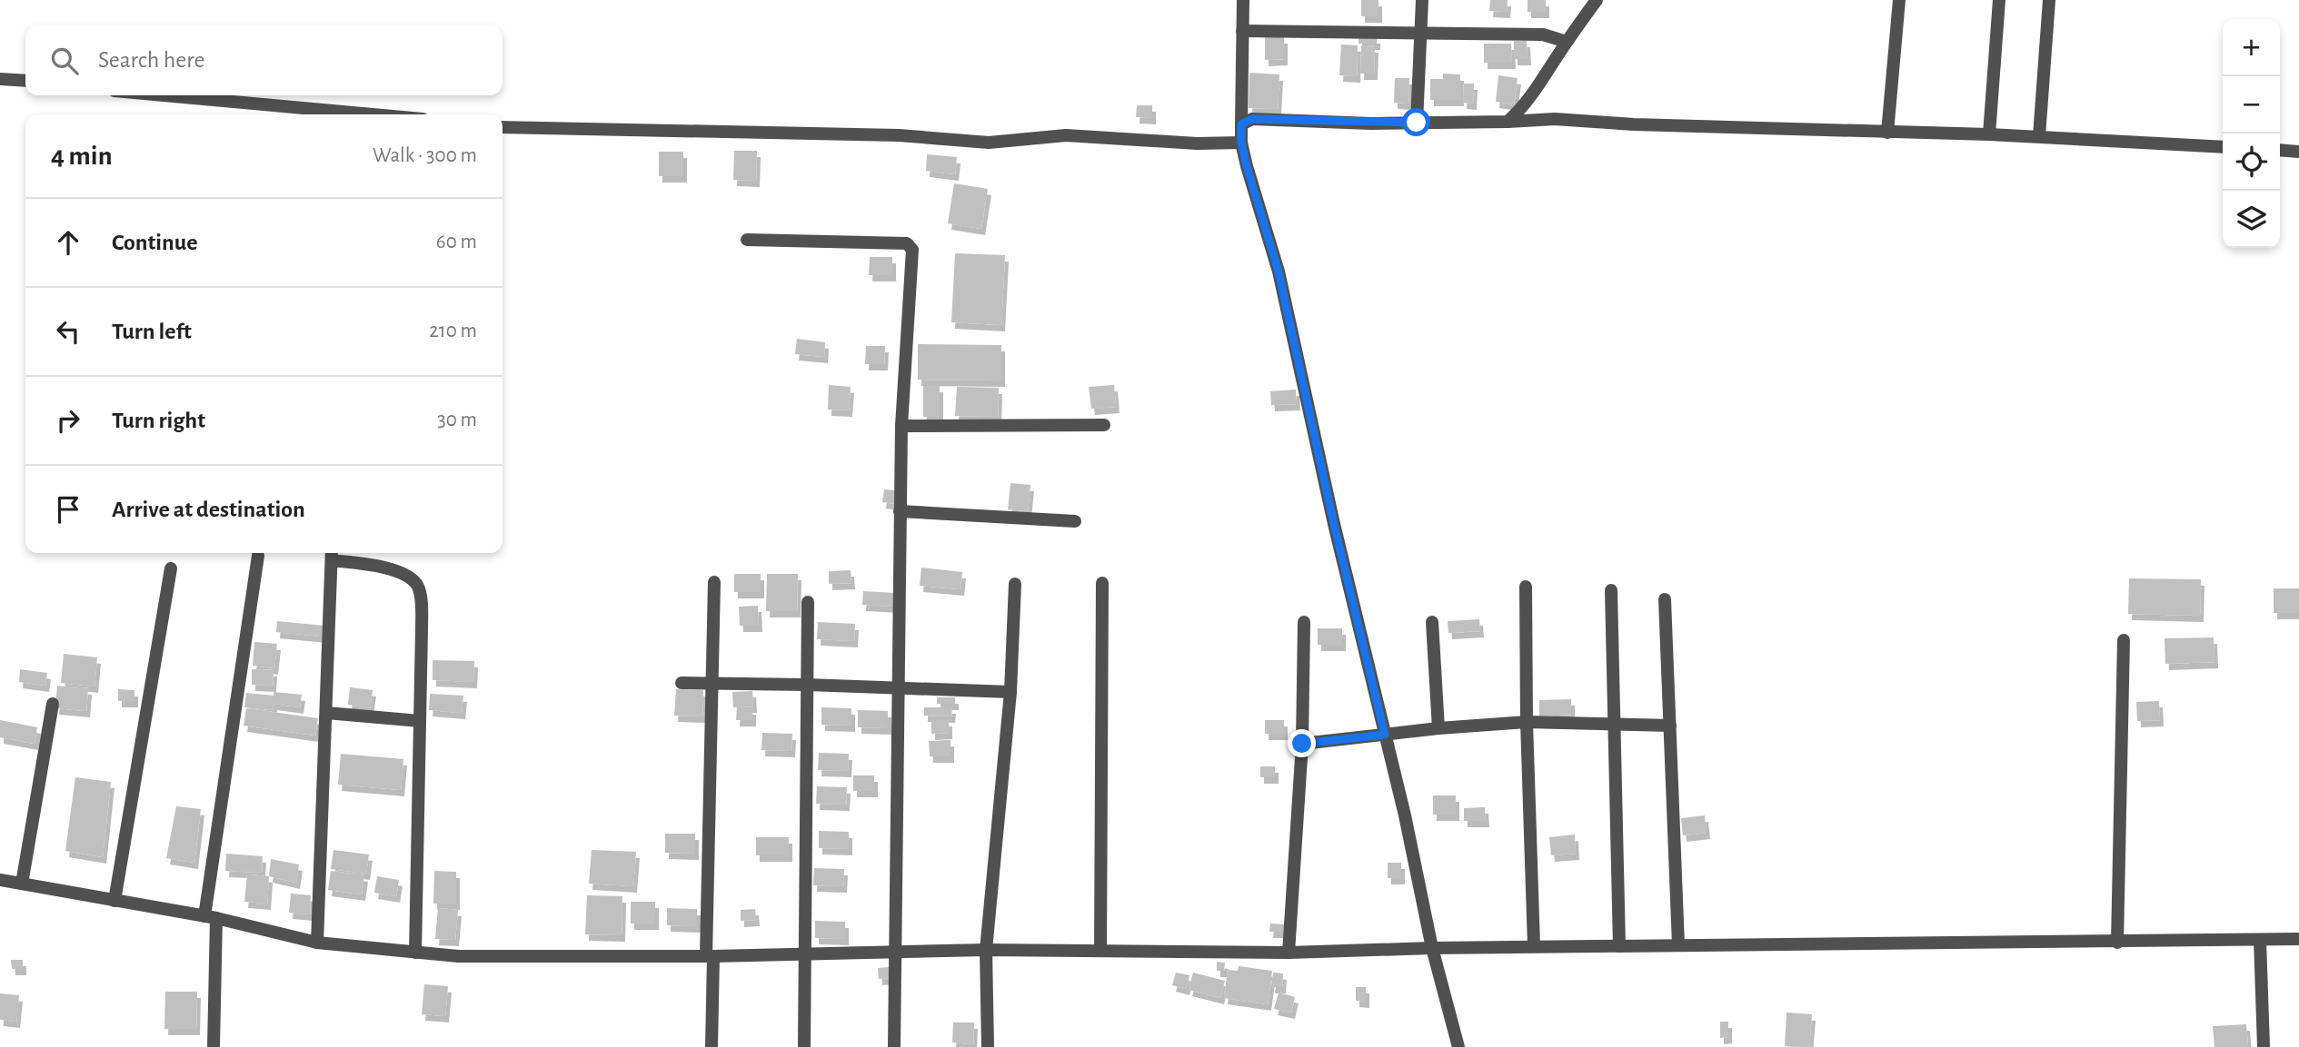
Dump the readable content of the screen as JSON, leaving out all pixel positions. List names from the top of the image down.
{
  "page": {
    "map_buttons": ["+", "−"],
    "search": "Search here",
    "heading": ["4 min", "Walk · 300 m"],
    "list": [
      ["Continue", "60 m"],
      ["Turn left", "210 m"],
      ["Turn right", "30 m"],
      "Arrive at destination"
    ]
  }
}
